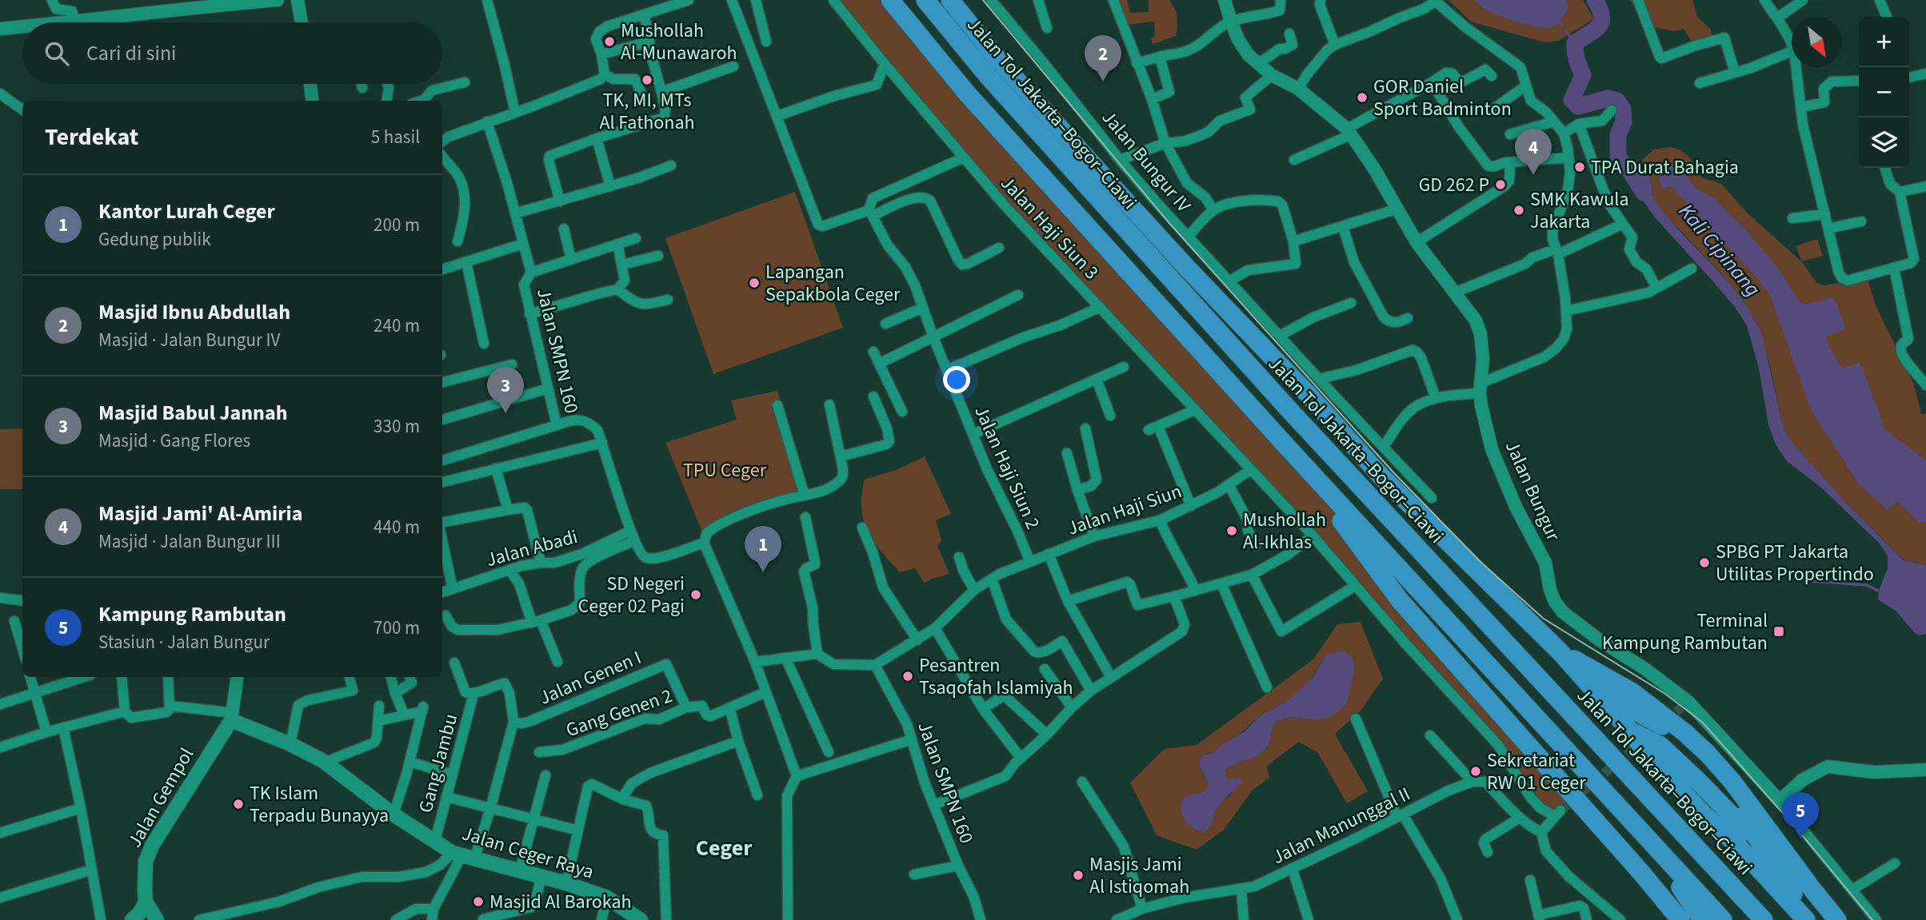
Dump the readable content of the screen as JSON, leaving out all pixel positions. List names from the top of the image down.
{
  "streets": {
    "highway": ["Jalan Tol Jakarta–Bogor–Ciawi"],
    "main road": ["Jalan Gempol", "Jalan Ceger Raya"],
    "street": [
      "Jalan Bungur IV",
      "Jalan Haji Siun 3",
      "Jalan SMPN 160",
      "Jalan Haji Siun 2",
      "Jalan Bungur",
      "Jalan Haji Siun",
      "Jalan Abadi",
      "Jalan Genen I",
      "Gang Genen 2",
      "Gang Jambu",
      "Jalan Manunggal II"
    ]
  },
  "crossings": [
    ["Jalan Haji Siun 3", "Jalan Haji Siun"],
    ["Jalan SMPN 160", "Jalan Haji Siun"],
    ["Jalan SMPN 160", "Jalan Abadi"],
    ["Jalan Haji Siun 2", "Jalan Haji Siun"],
    ["Jalan Genen I", "Gang Genen 2"],
    ["Jalan Genen I", "Gang Jambu"],
    ["Gang Jambu", "Jalan Ceger Raya"],
    ["Jalan Gempol", "Jalan Ceger Raya"]
  ],
  "districts": ["Ceger"],
  "water": ["Kali Cipinang"],
  "parks": ["TPU Ceger"],
  "places": {
    "other": [
      "Mushollah Al-Munawaroh",
      "TK, MI, MTs Al Fathonah",
      "GOR Daniel Sport Badminton",
      "TPA Durat Bahagia",
      "GD 262 P",
      "SMK Kawula Jakarta",
      "Lapangan Sepakbola Ceger",
      "Mushollah Al-Ikhlas",
      "SPBG PT Jakarta Utilitas Propertindo",
      "SD Negeri Ceger 02 Pagi",
      "Pesantren Tsaqofah Islamiyah",
      "Sekretariat RW 01 Ceger",
      "TK Islam Terpadu Bunayya",
      "Masjis Jami Al Istiqomah",
      "Masjid Al Barokah"
    ],
    "transit": ["Terminal Kampung Rambutan"]
  },
  "north": "bottom right",
  "page": {
    "map_buttons": ["+", "−"],
    "search": "Cari di sini",
    "pins": [
      "2",
      "4",
      "3",
      "1",
      "5"
    ],
    "heading": ["Terdekat", "5 hasil"],
    "list": [
      {
        "mark": "1",
        "name": "Kantor Lurah Ceger",
        "note": "Gedung publik",
        "value": "200 m"
      },
      {
        "mark": "2",
        "name": "Masjid Ibnu Abdullah",
        "note": "Masjid · Jalan Bungur IV",
        "value": "240 m"
      },
      {
        "mark": "3",
        "name": "Masjid Babul Jannah",
        "note": "Masjid · Gang Flores",
        "value": "330 m"
      },
      {
        "mark": "4",
        "name": "Masjid Jami' Al-Amiria",
        "note": "Masjid · Jalan Bungur III",
        "value": "440 m"
      },
      {
        "mark": "5",
        "name": "Kampung Rambutan",
        "note": "Stasiun · Jalan Bungur",
        "value": "700 m"
      }
    ]
  }
}
